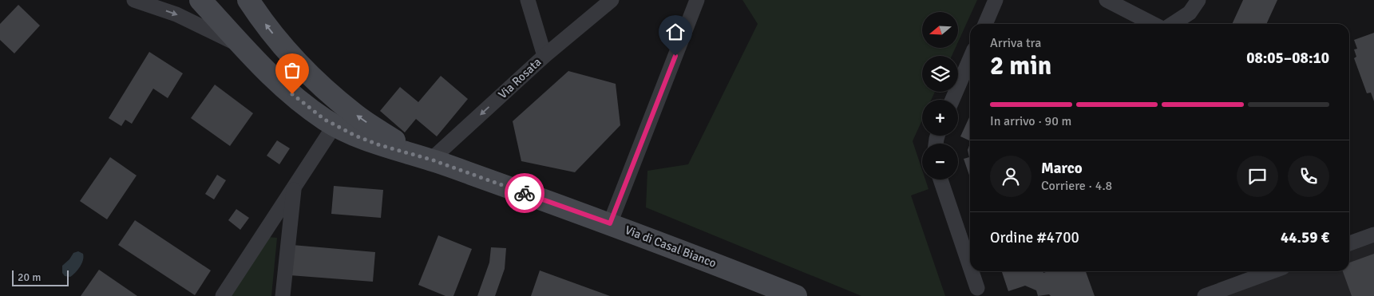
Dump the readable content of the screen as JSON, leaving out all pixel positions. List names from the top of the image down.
{
  "streets": {
    "main road": ["Via di Casal Bianco"],
    "street": ["Via Rosata"]
  },
  "crossings": [
    ["Via Rosata", "Via di Casal Bianco"]
  ],
  "one_way": ["Via Rosata"],
  "scale_bar": "20 m",
  "north": "left",
  "page": {
    "map_buttons": ["+", "−"],
    "heading": ["2 min", "Arriva tra", "08:05–08:10"],
    "panel": [
      "Marco",
      "Corriere · 4.8",
      "Ordine #4700",
      "44.59 €"
    ],
    "bar": "In arrivo · 90 m",
    "scale": "20 m"
  }
}
